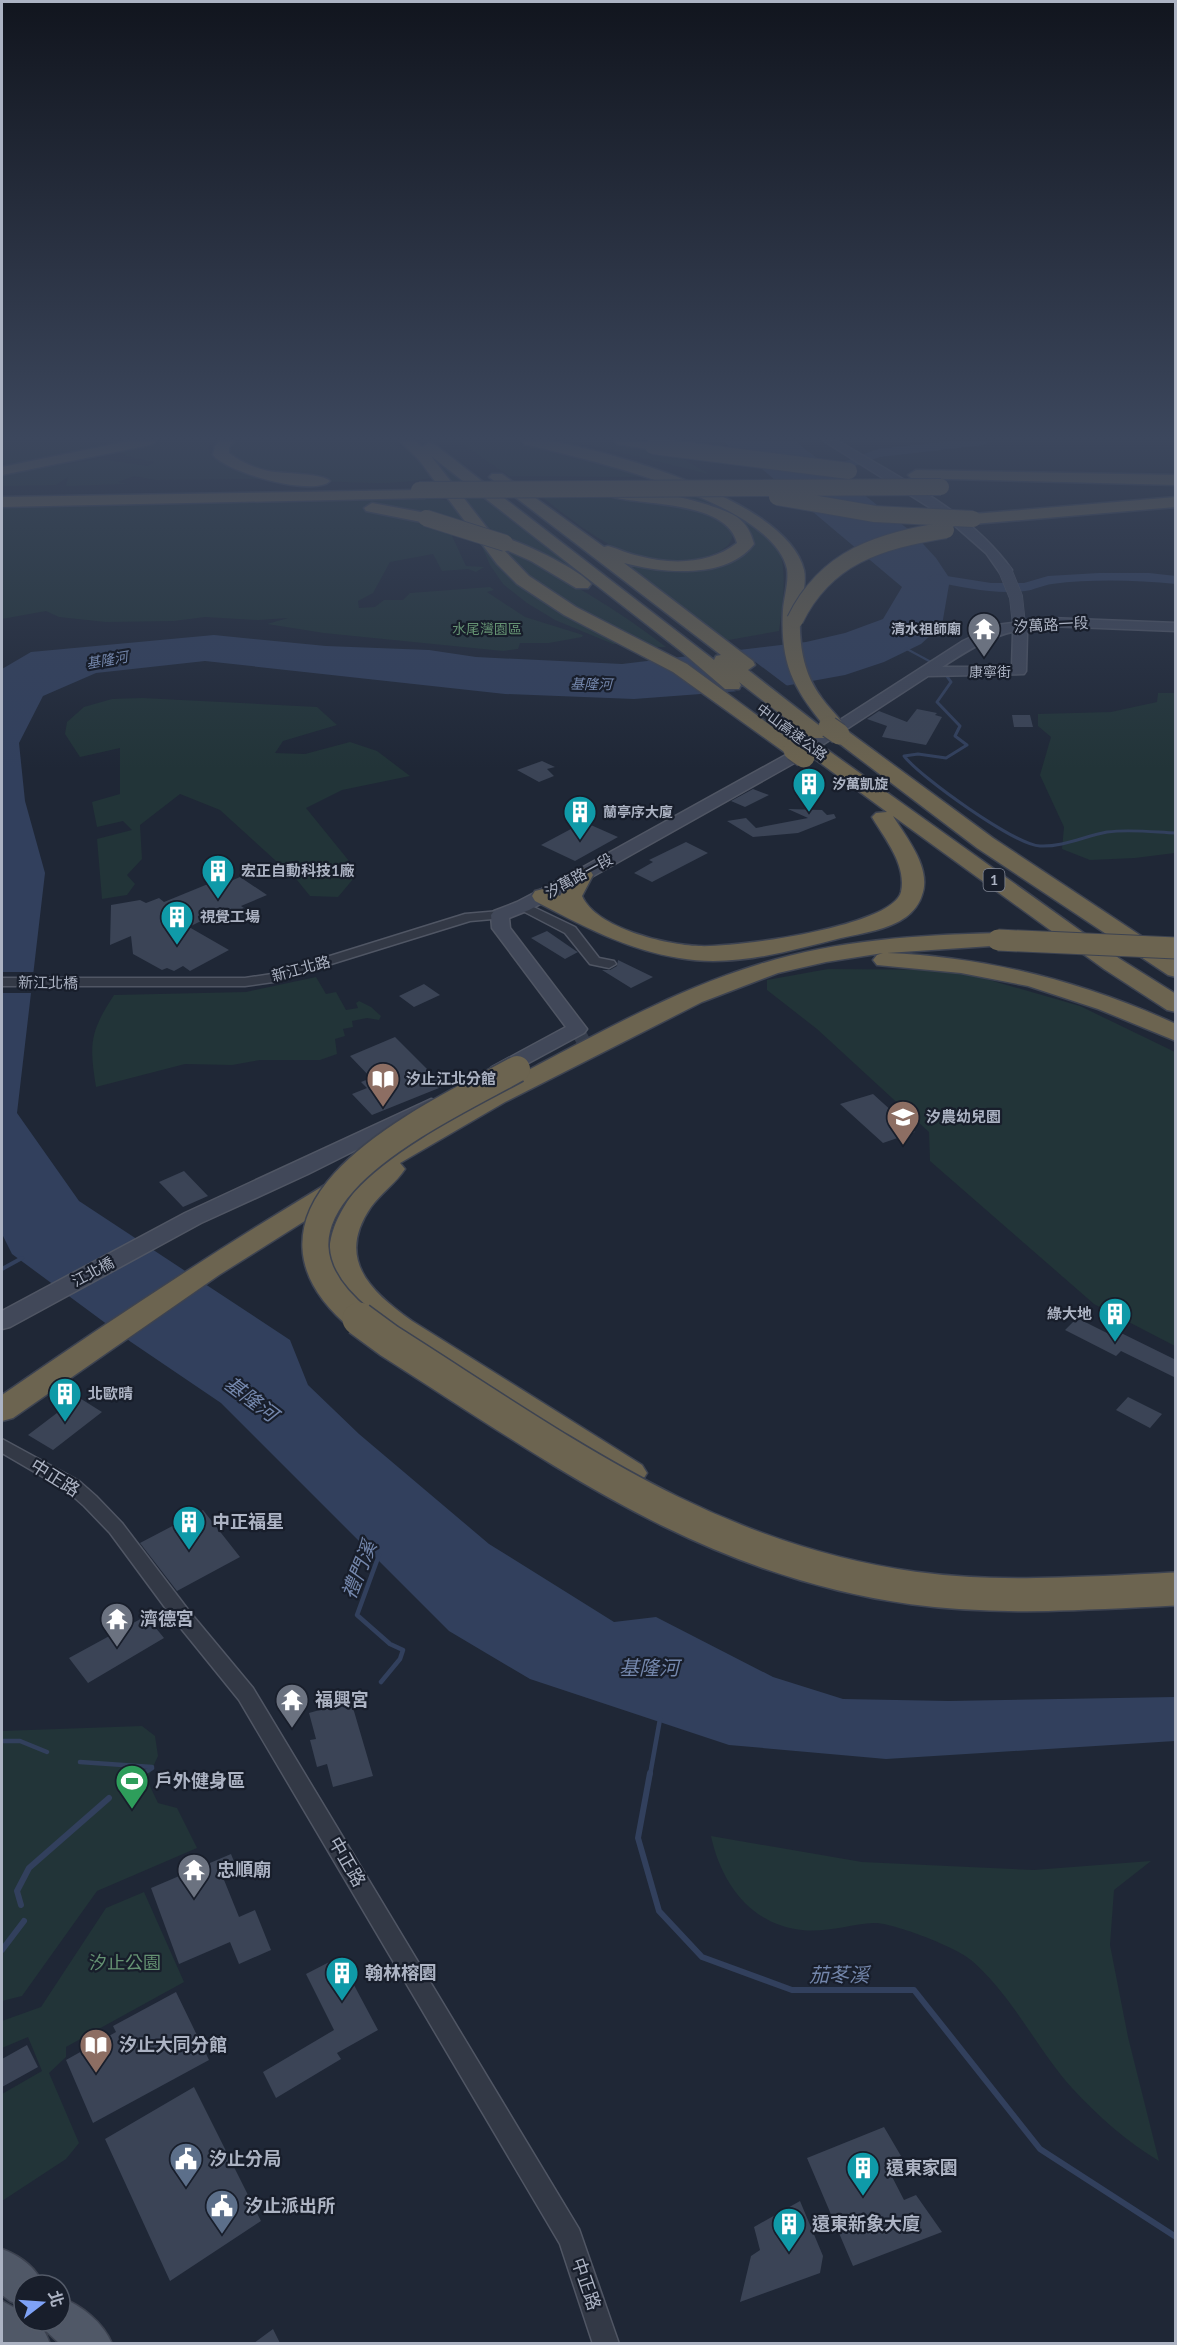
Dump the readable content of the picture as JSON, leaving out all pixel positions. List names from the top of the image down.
{
  "streets": {
    "highway": ["中山高速公路", "1"],
    "street": [
      "汐萬路一段",
      "康寧街",
      "新江北路",
      "新江北橋",
      "江北橋",
      "中正路"
    ]
  },
  "crossings": [
    ["汐萬路一段", "康寧街"],
    ["汐萬路一段", "新江北路"],
    ["汐萬路一段", "江北橋"],
    ["新江北路", "新江北橋"],
    ["新江北路", "江北橋"]
  ],
  "water": ["基隆河", "禮門溪", "茄苳溪"],
  "parks": ["水尾灣園區", "汐止公園"],
  "places": {
    "temple": [
      "清水祖師廟",
      "濟德宮",
      "福興宮",
      "忠順廟"
    ],
    "building": [
      "汐萬凱旋",
      "蘭亭序大廈",
      "宏正自動科技1廠",
      "視覺工場",
      "綠大地",
      "北歐晴",
      "中正福星",
      "翰林榕園",
      "遠東家園",
      "遠東新象大廈"
    ],
    "library": ["汐止江北分館", "汐止大同分館"],
    "school or university": ["汐農幼兒園"],
    "sports": ["戶外健身區"],
    "public building": ["汐止分局", "汐止派出所"]
  },
  "north": "right"
}
